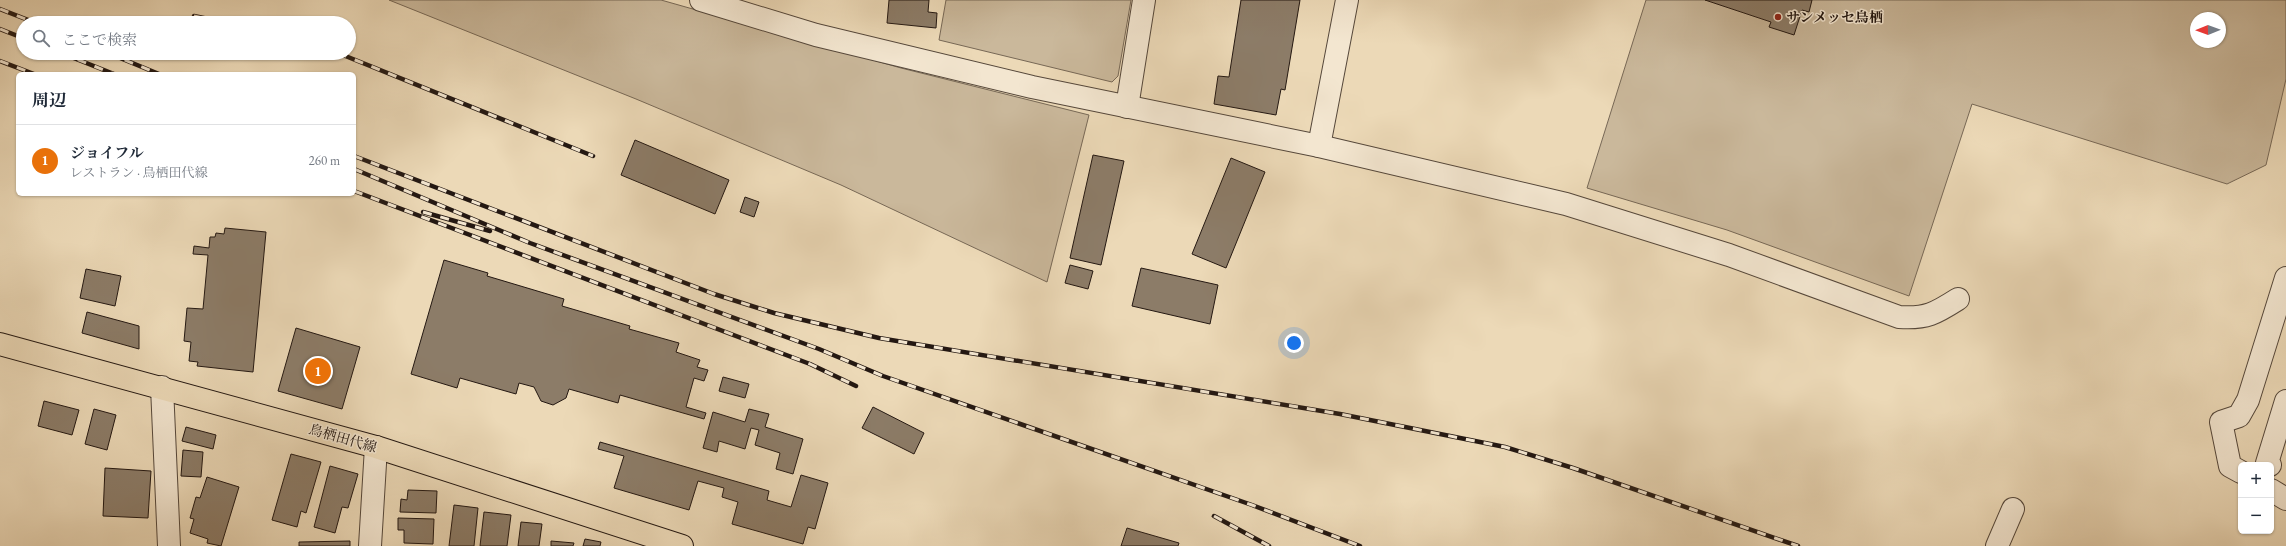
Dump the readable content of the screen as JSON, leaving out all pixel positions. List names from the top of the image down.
{
  "streets": {
    "main road": ["鳥栖田代線"]
  },
  "places": ["サンメッセ鳥栖"],
  "north": "left",
  "page": {
    "search": "ここで検索",
    "heading": "周辺",
    "list": [
      {
        "mark": "1",
        "name": "ジョイフル",
        "note": "レストラン · 鳥栖田代線",
        "value": "260 m"
      }
    ],
    "pins": "1",
    "map_buttons": ["+", "−"]
  }
}
